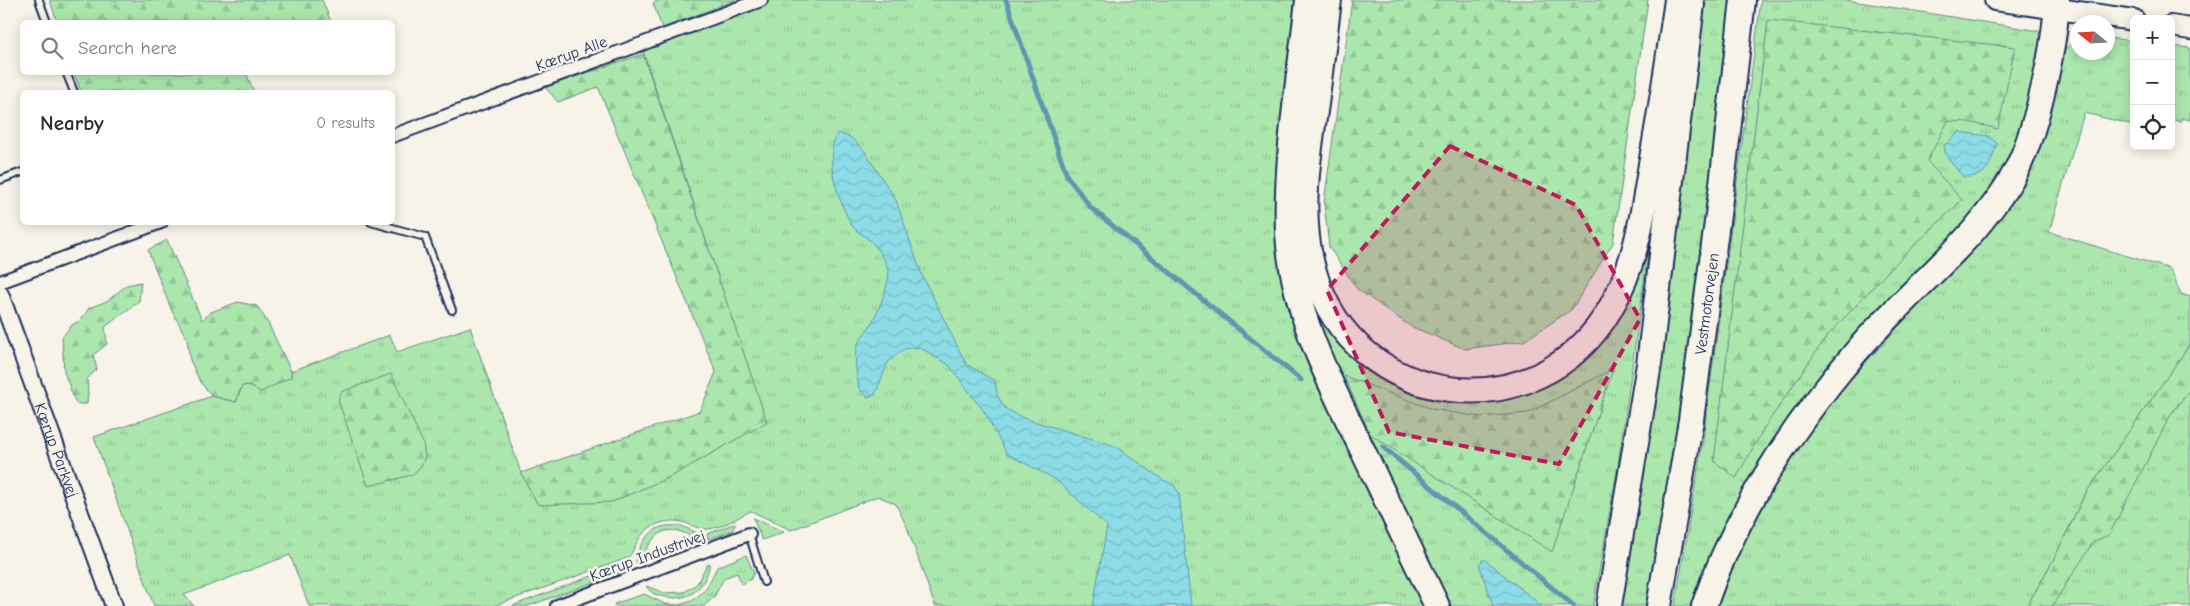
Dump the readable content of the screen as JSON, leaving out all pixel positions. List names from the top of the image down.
{
  "streets": {
    "highway": ["Vestmotorvejen"],
    "street": ["Kærup Alle", "Kærup Parkvej", "Kærup Industrivej"]
  },
  "north": "left",
  "page": {
    "map_buttons": ["+", "−"],
    "search": "Search here",
    "heading": ["Nearby", "0 results"]
  }
}
